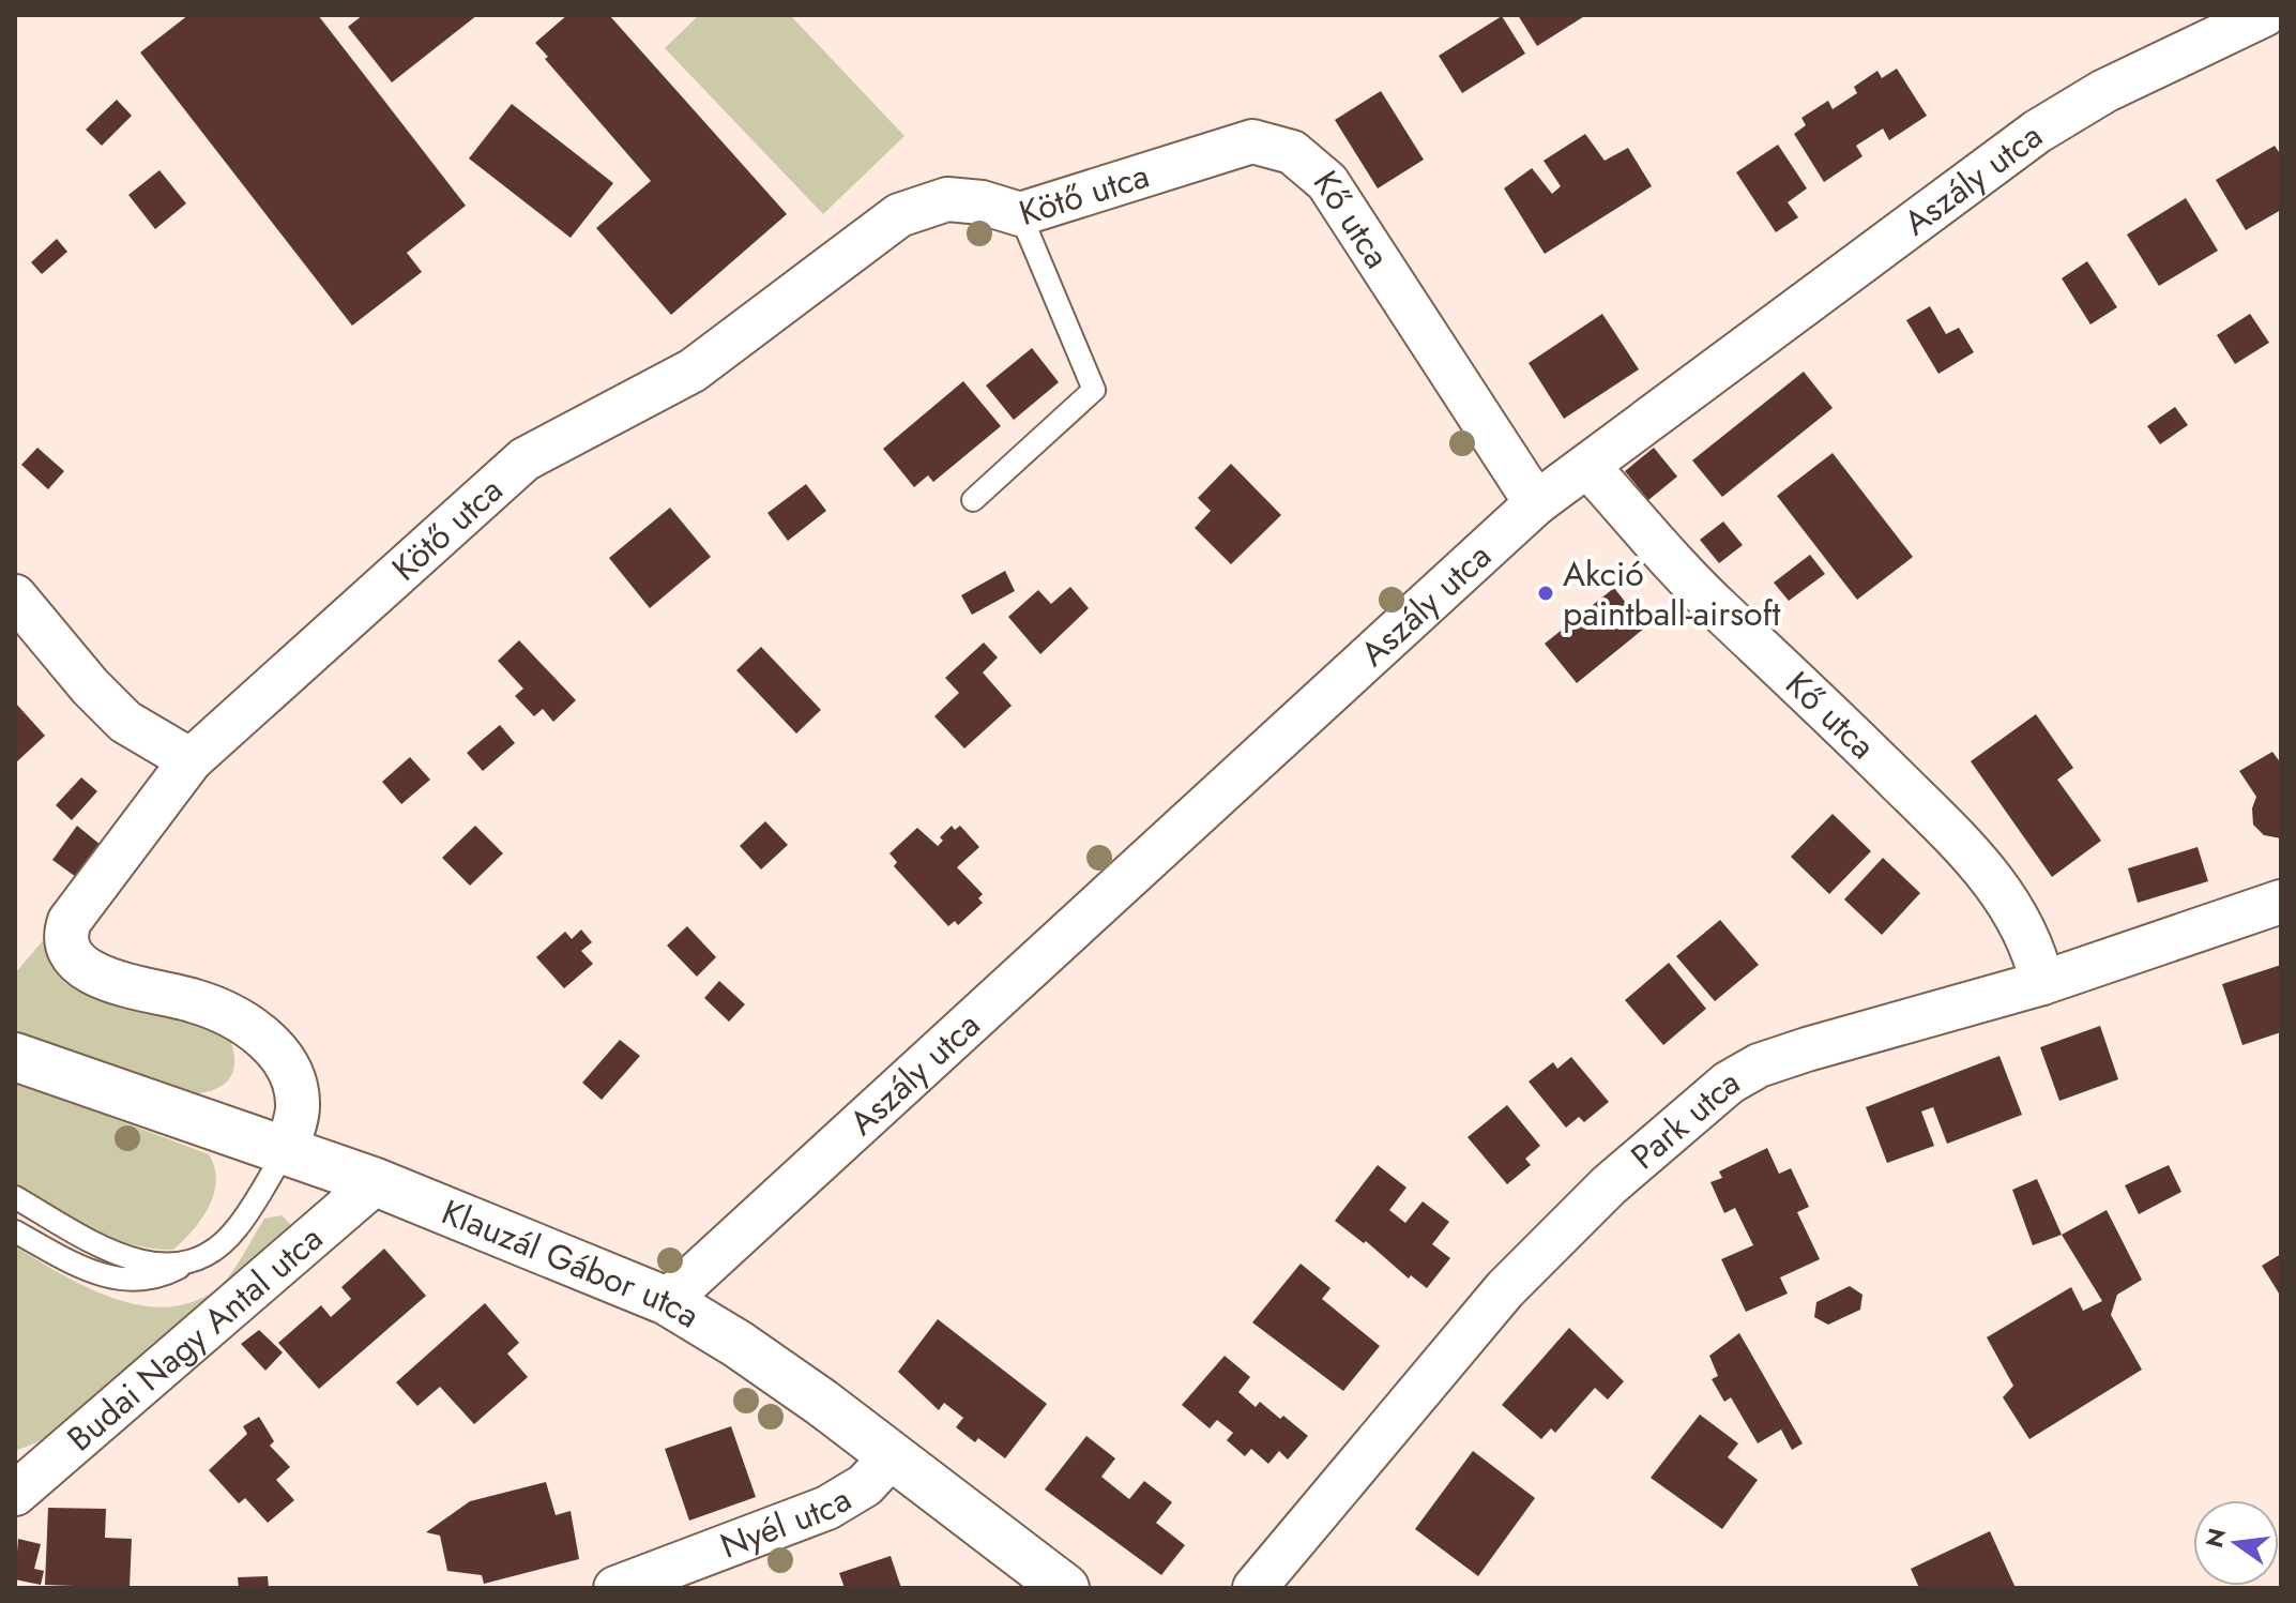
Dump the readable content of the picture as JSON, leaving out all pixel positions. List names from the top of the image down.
{
  "streets": {
    "street": [
      "Aszály utca",
      "Kötő utca",
      "Kő utca",
      "Park utca",
      "Klauzál Gábor utca",
      "Budai Nagy Antal utca",
      "Nyél utca"
    ]
  },
  "crossings": [
    ["Aszály utca", "Kő utca"],
    ["Aszály utca", "Klauzál Gábor utca"],
    ["Kötő utca", "Kő utca"],
    ["Kötő utca", "Klauzál Gábor utca"],
    ["Kő utca", "Park utca"],
    ["Klauzál Gábor utca", "Budai Nagy Antal utca"],
    ["Klauzál Gábor utca", "Nyél utca"]
  ],
  "places": ["Akció paintball-airsoft"],
  "north": "left"
}
